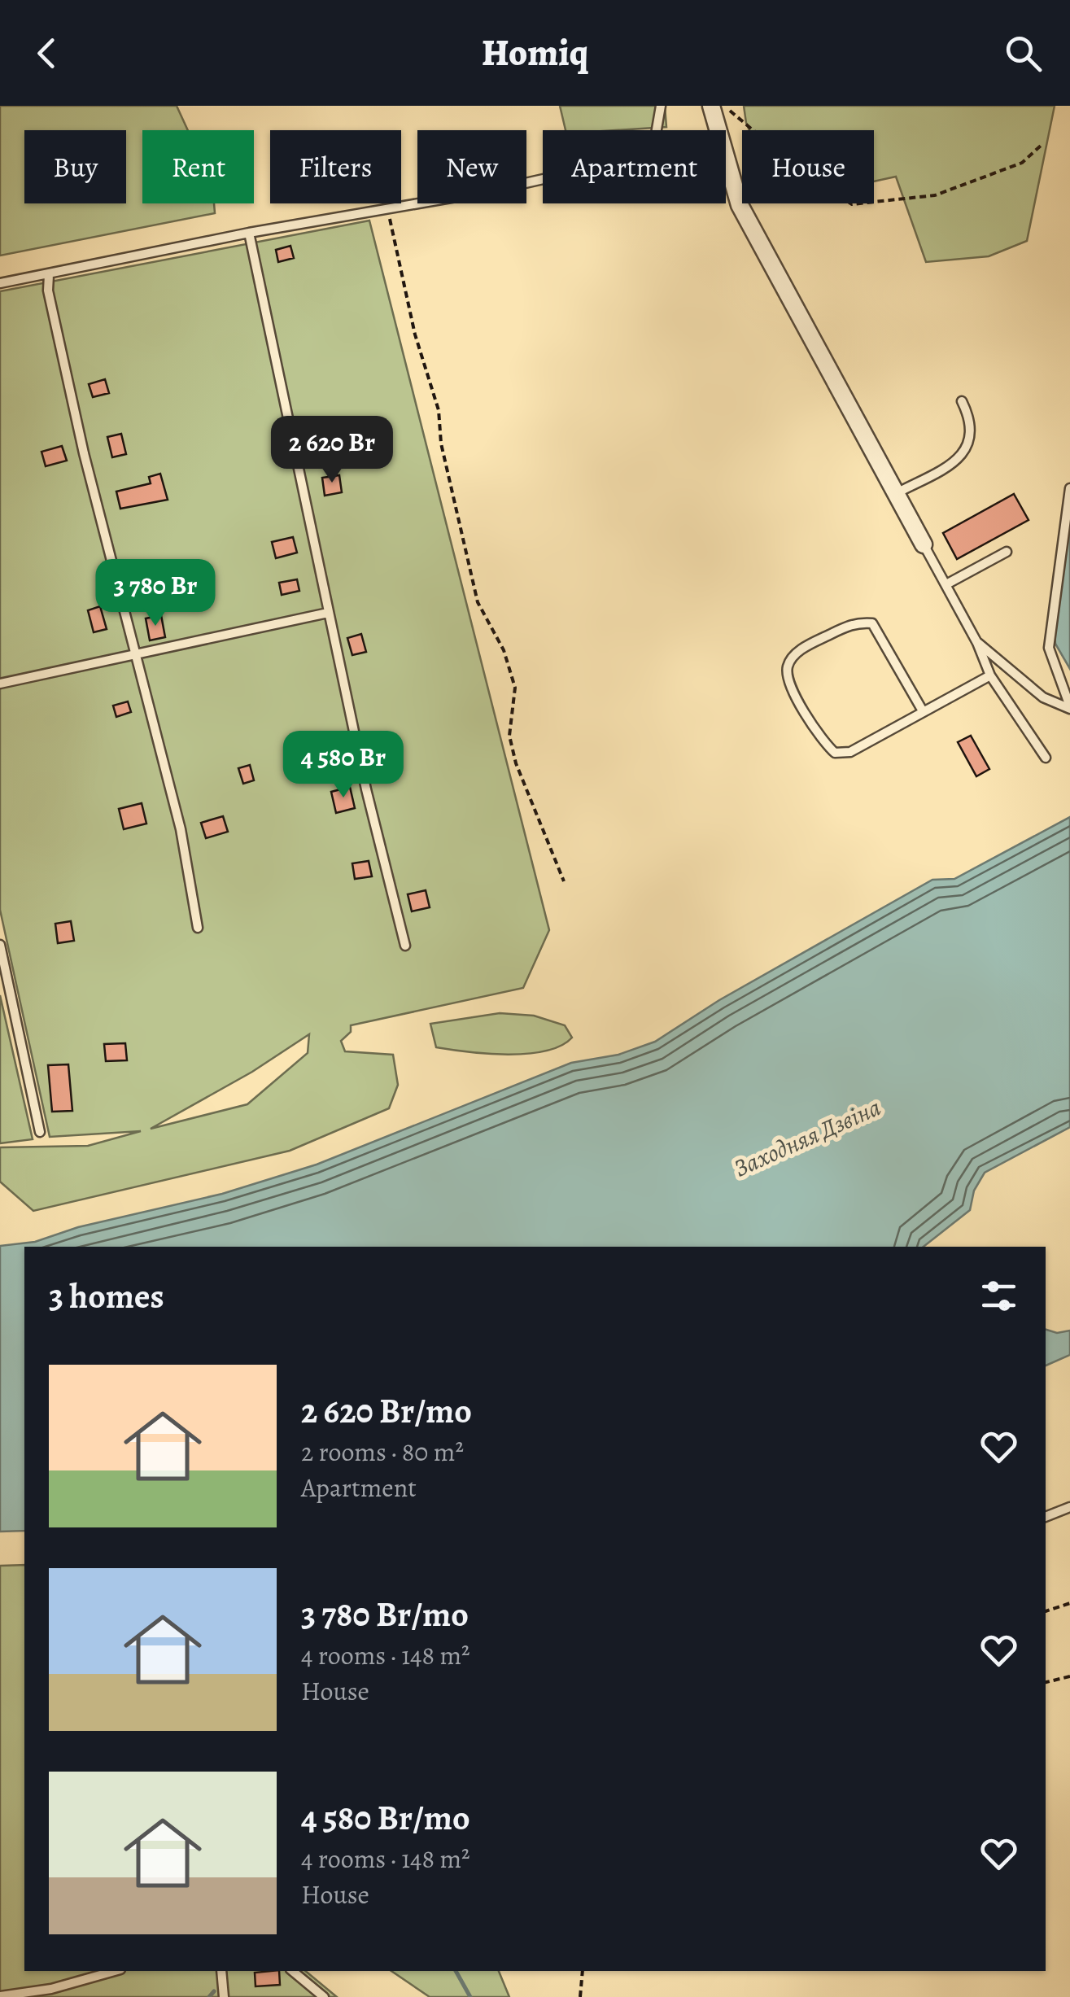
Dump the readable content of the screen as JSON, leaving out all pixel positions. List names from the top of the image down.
{
  "water": ["Заходняя Дзвіна"],
  "page": {
    "header": "Homiq",
    "chip": [
      "Buy",
      "Rent",
      "Filters",
      "New",
      "Apartment",
      "House"
    ],
    "price": ["2 620 Br", "3 780 Br", "4 580 Br"],
    "heading": "3 homes",
    "list": [
      {
        "name": "2 620 Br/mo",
        "note": "2 rooms · 80 m² · Apartment"
      },
      {
        "name": "3 780 Br/mo",
        "note": "4 rooms · 148 m² · House"
      },
      {
        "name": "4 580 Br/mo",
        "note": "4 rooms · 148 m² · House"
      }
    ]
  }
}
